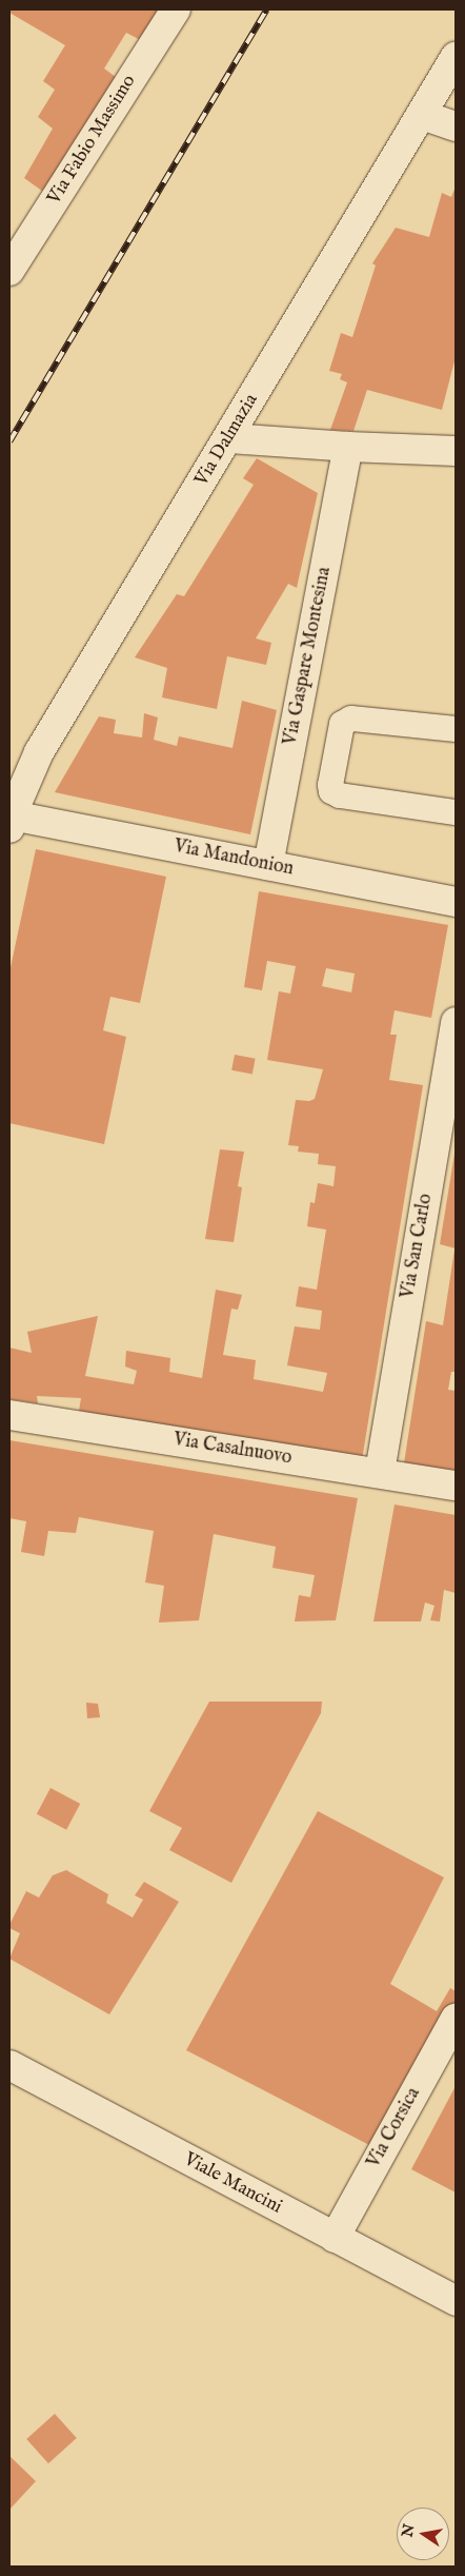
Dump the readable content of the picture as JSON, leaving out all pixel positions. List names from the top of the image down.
{
  "streets": {
    "street": [
      "Via Fabio Massimo",
      "Via Dalmazia",
      "Via Gaspare Montesina",
      "Via Mandonion",
      "Via San Carlo",
      "Via Casalnuovo",
      "Via Corsica",
      "Viale Mancini"
    ]
  },
  "crossings": [
    ["Via Dalmazia", "Via Mandonion"],
    ["Via Gaspare Montesina", "Via Mandonion"],
    ["Via San Carlo", "Via Casalnuovo"],
    ["Via Corsica", "Viale Mancini"]
  ],
  "north": "left"
}
